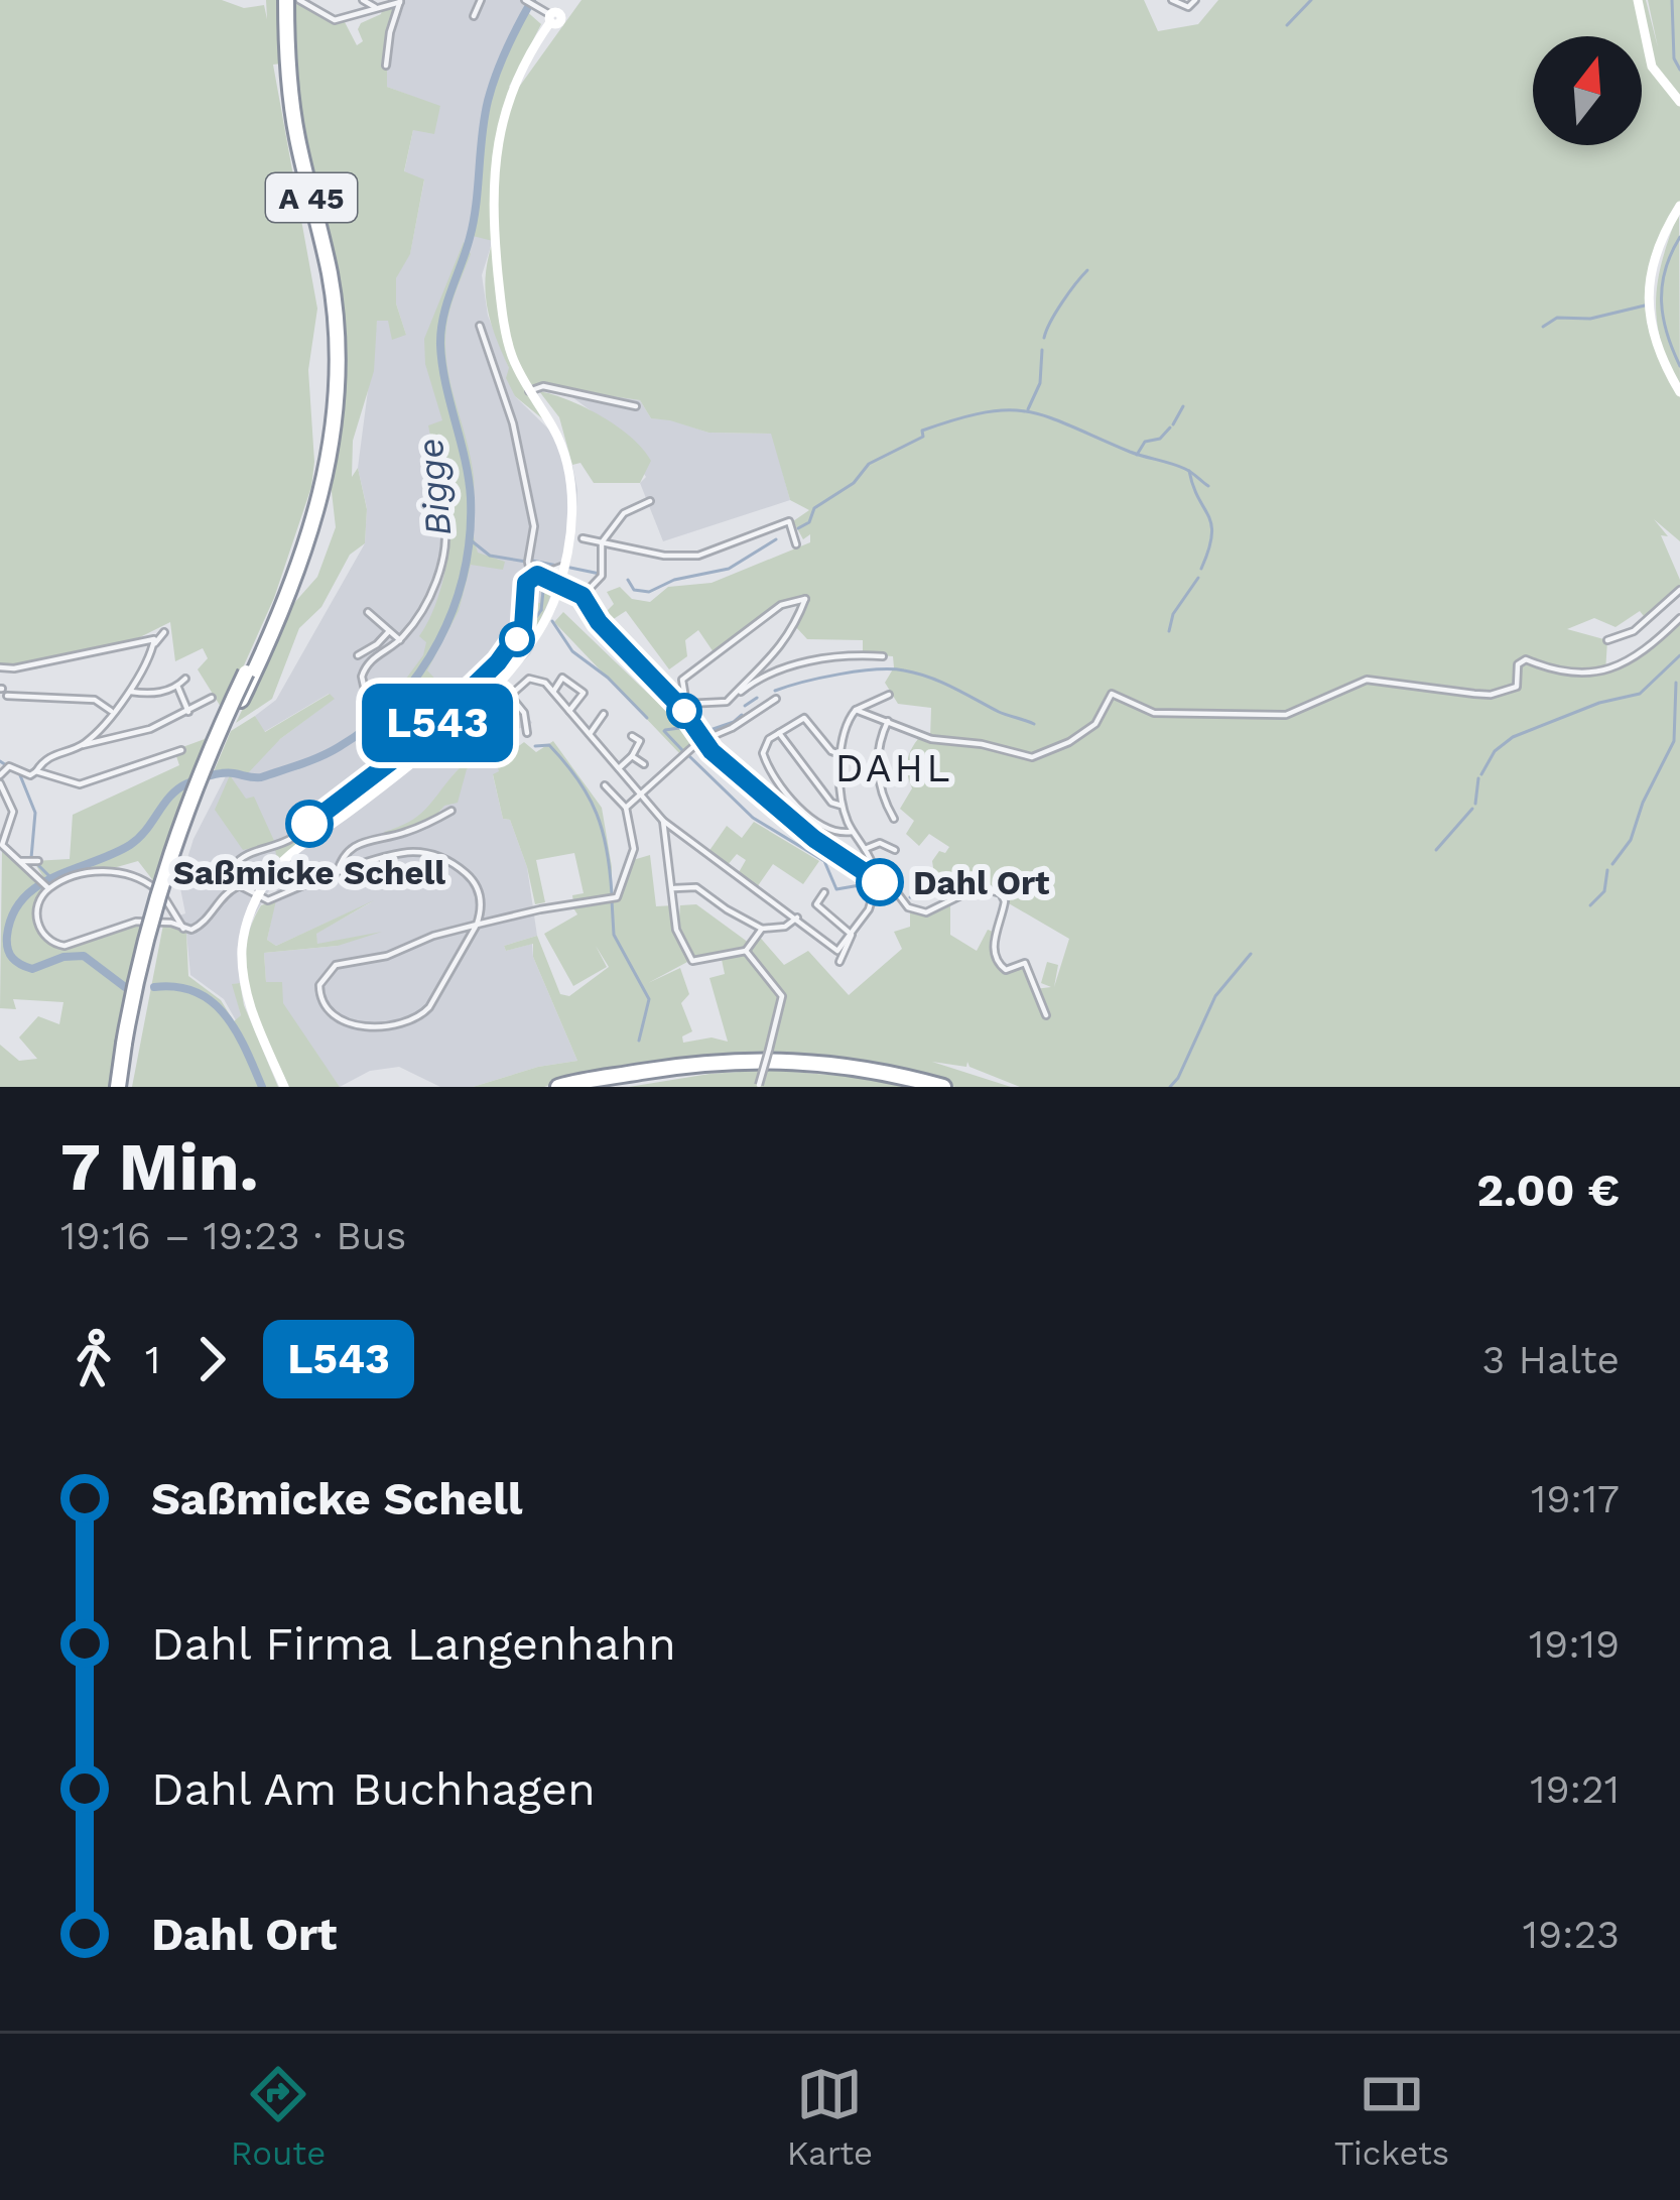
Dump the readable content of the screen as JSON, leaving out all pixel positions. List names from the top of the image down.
{
  "streets": {
    "highway": ["A 45"]
  },
  "districts": ["DAHL"],
  "water": ["Bigge"],
  "places": ["Saßmicke Schell", "Dahl Ort"],
  "lines": ["bus line L543"],
  "north": "top",
  "page": {
    "on_map": "L543",
    "heading": ["7 Min.", "19:16 – 19:23 · Bus", "2.00 €"],
    "legs": ["1", "L543", "3 Halte"],
    "list": [
      {
        "name": "Saßmicke Schell",
        "value": "19:17"
      },
      {
        "name": "Dahl Firma Langenhahn",
        "value": "19:19"
      },
      {
        "name": "Dahl Am Buchhagen",
        "value": "19:21"
      },
      {
        "name": "Dahl Ort",
        "value": "19:23"
      }
    ],
    "tabs": ["Route", "Karte", "Tickets"]
  }
}
